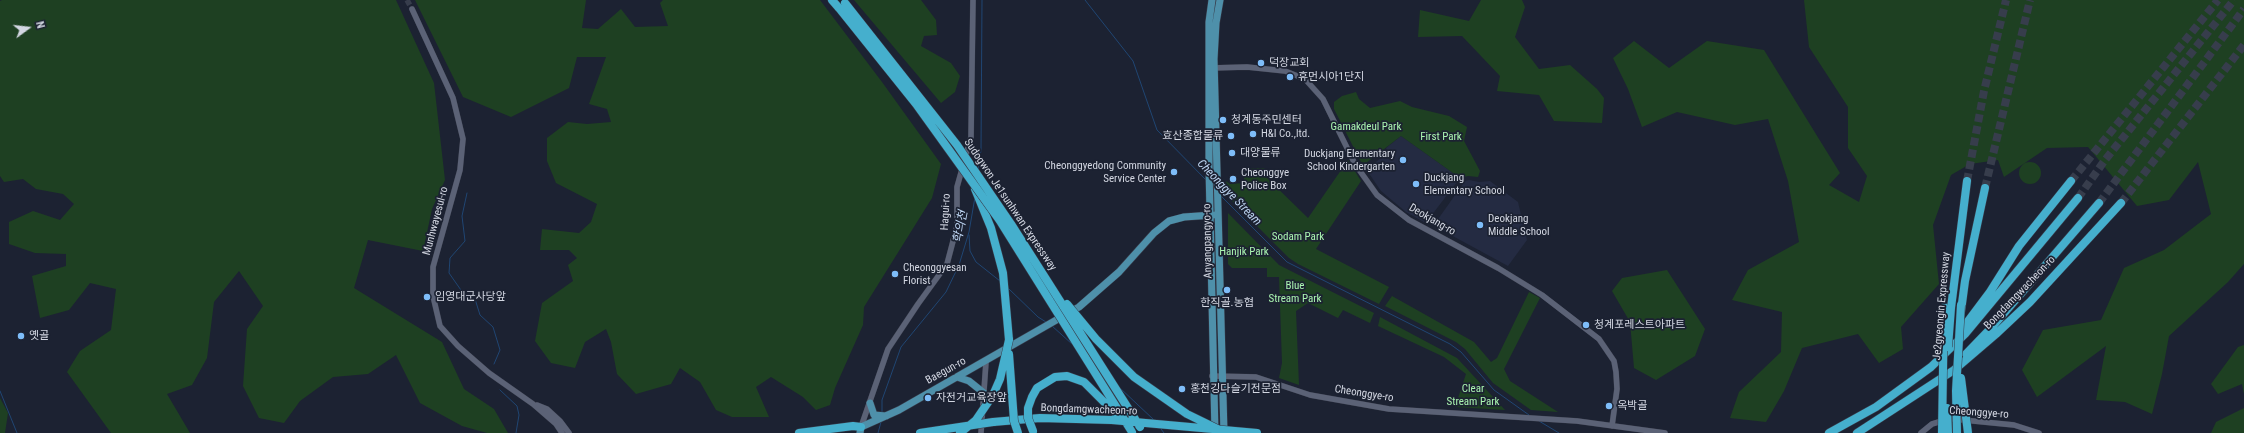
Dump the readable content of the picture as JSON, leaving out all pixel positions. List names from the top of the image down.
{
  "streets": {
    "highway": ["Sudogwon Je1sunhwan Expressway", "Bongdamgwacheon-ro", "Je2gyeongin Expressway"],
    "main road": ["Anyangpangyo-ro", "Baegun-ro"],
    "street": [
      "Hagui-ro",
      "Deokjang-ro",
      "Munhwayesul-ro",
      "Cheonggye-ro"
    ]
  },
  "crossings": [
    ["Hagui-ro", "Baegun-ro"],
    ["Deokjang-ro", "Anyangpangyo-ro"],
    ["Deokjang-ro", "Cheonggye-ro"],
    ["Anyangpangyo-ro", "Baegun-ro"],
    ["Anyangpangyo-ro", "Cheonggye-ro"]
  ],
  "water": ["Cheonggye Stream", "학의천"],
  "parks": [
    "Gamakdeul Park",
    "First Park",
    "Sodam Park",
    "Hanjik Park",
    "Blue Stream Park",
    "Clear Stream Park"
  ],
  "places": [
    "덕장교회",
    "휴먼시아1단지",
    "청계동주민센터",
    "H&I Co.,ltd.",
    "효산종합물류",
    "대양물류",
    "Duckjang Elementary School Kindergarten",
    "Cheonggyedong Community Service Center",
    "Cheonggye Police Box",
    "Duckjang Elementary School",
    "Deokjang Middle School",
    "Cheonggyesan Florist",
    "한직골.농협",
    "임영대군사당앞",
    "청계포레스트아파트",
    "옛골",
    "홍천깅다슬기전문점",
    "자전거교육장앞",
    "옥박골"
  ],
  "north": "right"
}
